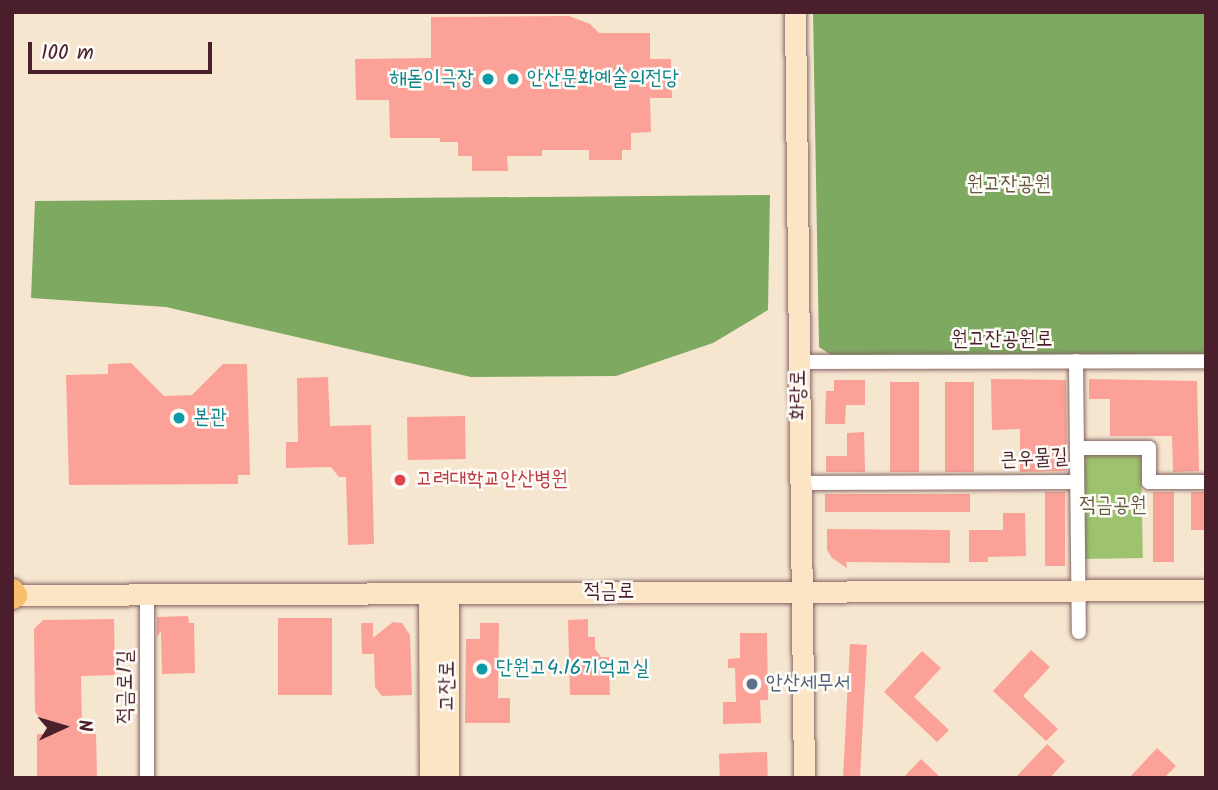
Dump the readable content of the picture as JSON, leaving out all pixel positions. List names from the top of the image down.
{
  "streets": {
    "street": [
      "원고잔공원로",
      "화랑로",
      "큰우물길",
      "적금로",
      "고잔로",
      "적금로1길"
    ]
  },
  "crossings": [
    ["원고잔공원로", "화랑로"],
    ["화랑로", "큰우물길"],
    ["화랑로", "적금로"],
    ["적금로", "고잔로"],
    ["적금로", "적금로1길"]
  ],
  "parks": ["원고잔공원", "적금공원"],
  "places": [
    "해돋이극장",
    "안산문화예술의전당",
    "본관",
    "고려대학교안산병원",
    "단원고4.16기억교실",
    "안산세무서"
  ],
  "scale_bar": "100 m",
  "north": "right"
}
